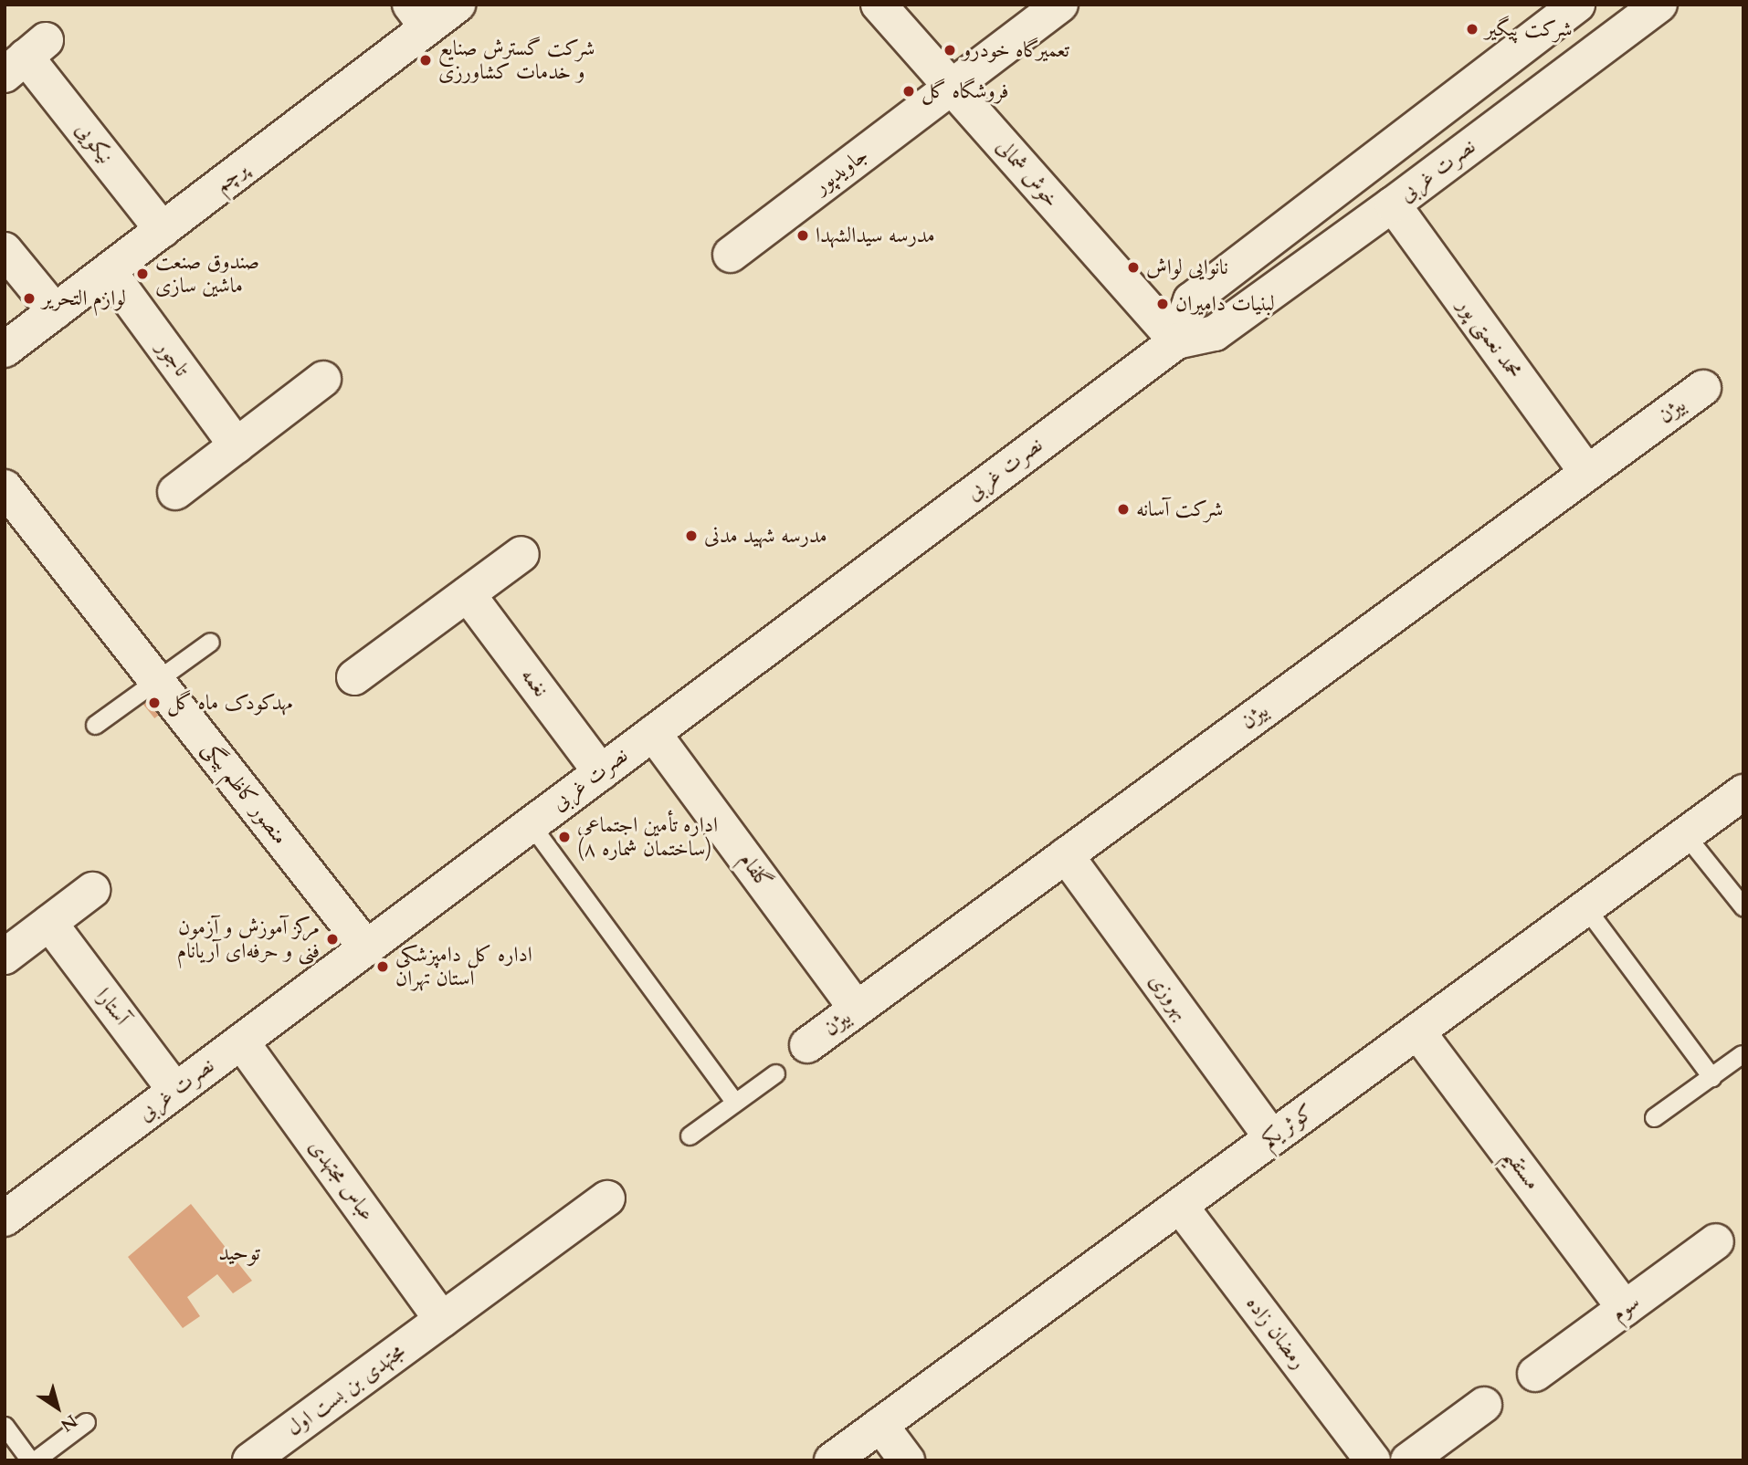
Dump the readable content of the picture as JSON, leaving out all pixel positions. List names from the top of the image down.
{
  "streets": {
    "street": [
      "نیکویی",
      "جاویدپور",
      "نصرت غربی",
      "خوش شمالی",
      "پرچم",
      "محمد نعمتی پور",
      "تاجور",
      "بیژن",
      "نغمه",
      "منصور کاظم بیگی",
      "گلفام",
      "بهروزی",
      "آستارا",
      "کوثر یکم",
      "مستقیم",
      "عباس مجتهدی",
      "سوم",
      "رمضان زاده",
      "مجتهدی بن بست اول"
    ]
  },
  "crossings": [
    ["نیکویی", "پرچم"],
    ["جاویدپور", "خوش شمالی"],
    ["نصرت غربی", "خوش شمالی"],
    ["نصرت غربی", "محمد نعمتی پور"],
    ["نصرت غربی", "نغمه"],
    ["نصرت غربی", "منصور کاظم بیگی"],
    ["نصرت غربی", "گلفام"],
    ["نصرت غربی", "آستارا"],
    ["نصرت غربی", "عباس مجتهدی"],
    ["پرچم", "تاجور"],
    ["محمد نعمتی پور", "بیژن"],
    ["بیژن", "گلفام"],
    ["بیژن", "بهروزی"],
    ["بهروزی", "کوثر یکم"],
    ["کوثر یکم", "مستقیم"],
    ["کوثر یکم", "رمضان زاده"],
    ["مستقیم", "سوم"],
    ["عباس مجتهدی", "مجتهدی بن بست اول"]
  ],
  "districts": ["توحید"],
  "places": [
    "شرکت پیگیر",
    "تعمیرگاه خودرو",
    "شرکت گسترش صنایع و خدمات کشاورزی",
    "فروشگاه گل",
    "مدرسه سیدالشهدا",
    "نانوایی لواش",
    "صندوق صنعت ماشین سازی",
    "لوازم التحریر",
    "لبنیات دامیران",
    "شرکت آسانه",
    "مدرسه شهید مدنی",
    "مهدکودک ماه گل",
    "اداره تأمین اجتماعی (ساختمان شماره ۸)",
    "مرکز آموزش و آزمون فنی و حرفه‌ای آریانام",
    "اداره کل دامپزشکی استان تهران"
  ],
  "north": "bottom right"
}
